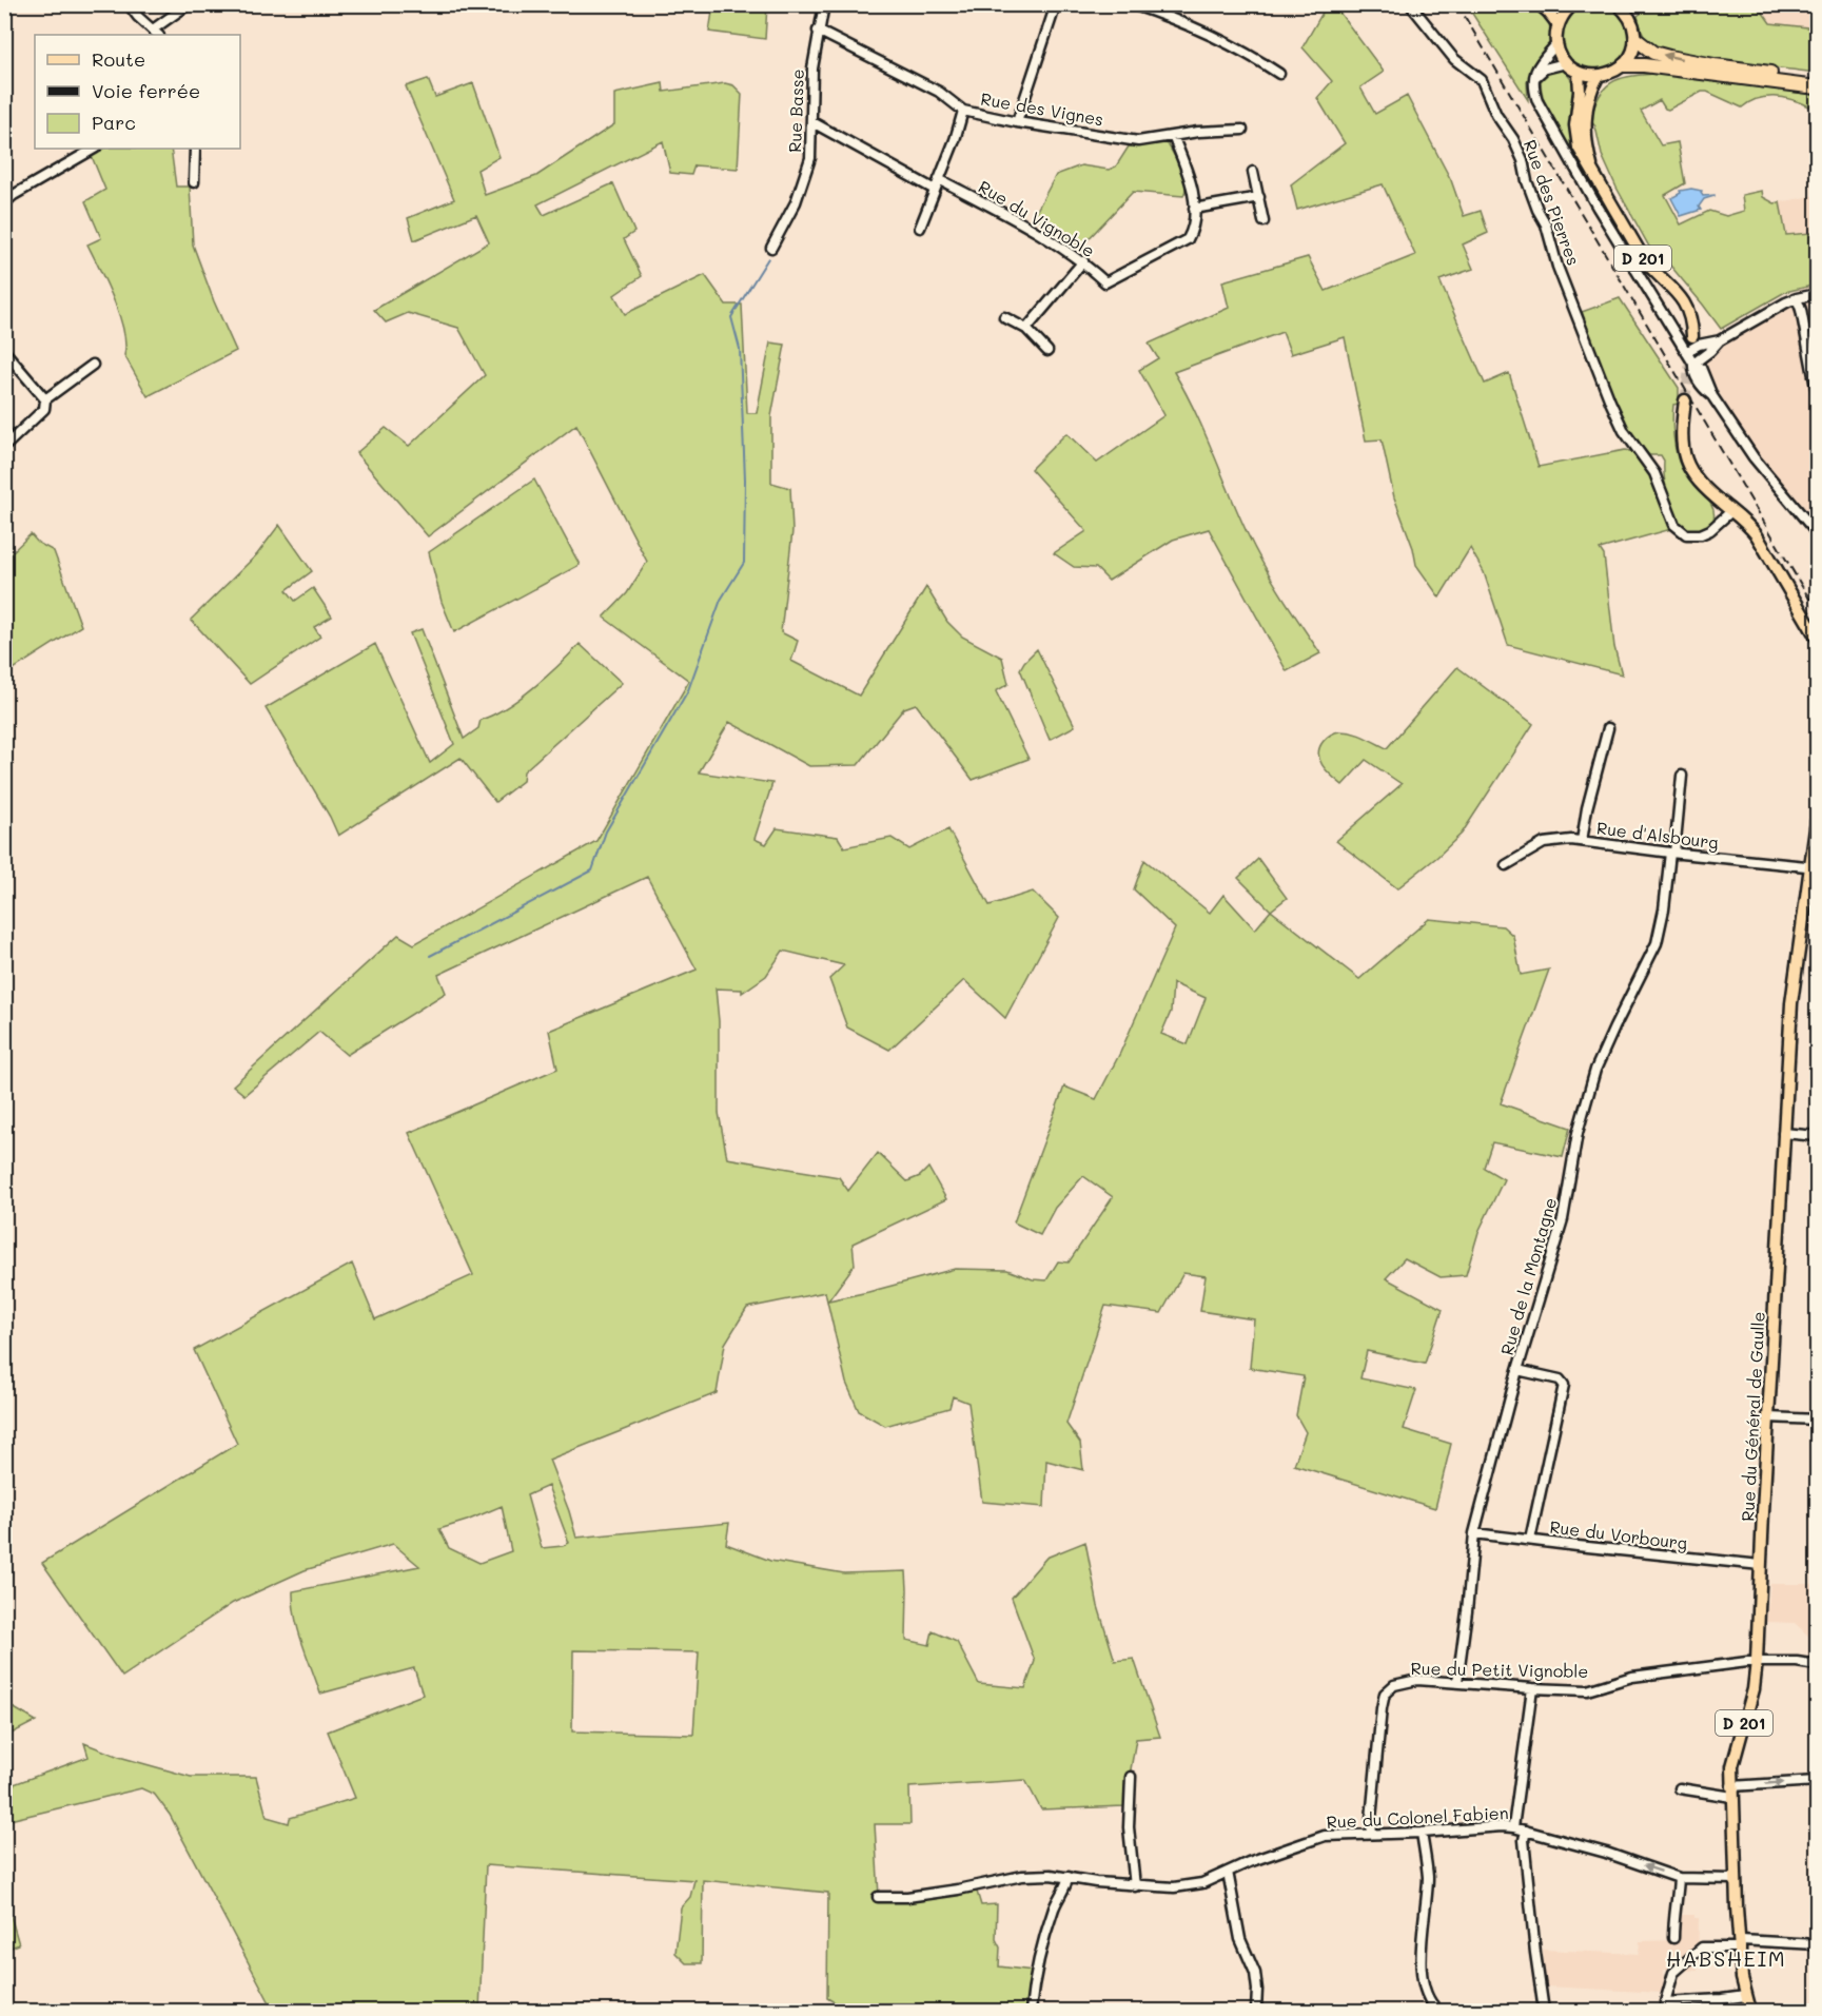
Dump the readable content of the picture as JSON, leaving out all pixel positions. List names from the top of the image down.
{
  "streets": {
    "main road": ["D 201", "Rue du Général de Gaulle"],
    "street": [
      "Rue des Vignes",
      "Rue Basse",
      "Rue des Pierres",
      "Rue du Vignoble",
      "Rue d'Alsbourg",
      "Rue de la Montagne",
      "Rue du Vorbourg",
      "Rue du Petit Vignoble",
      "Rue du Colonel Fabien"
    ]
  },
  "crossings": [
    ["Rue des Vignes", "Rue Basse"],
    ["Rue des Vignes", "Rue du Vignoble"],
    ["Rue d'Alsbourg", "Rue de la Montagne"],
    ["Rue d'Alsbourg", "Rue du Général de Gaulle"],
    ["Rue de la Montagne", "Rue du Vorbourg"],
    ["Rue de la Montagne", "Rue du Petit Vignoble"],
    ["Rue du Général de Gaulle", "Rue du Vorbourg"],
    ["Rue du Général de Gaulle", "Rue du Petit Vignoble"],
    ["Rue du Général de Gaulle", "Rue du Colonel Fabien"],
    ["Rue du Petit Vignoble", "Rue du Colonel Fabien"]
  ],
  "districts": ["HABSHEIM"],
  "legend": ["Route", "Voie ferrée", "Parc"]
}
